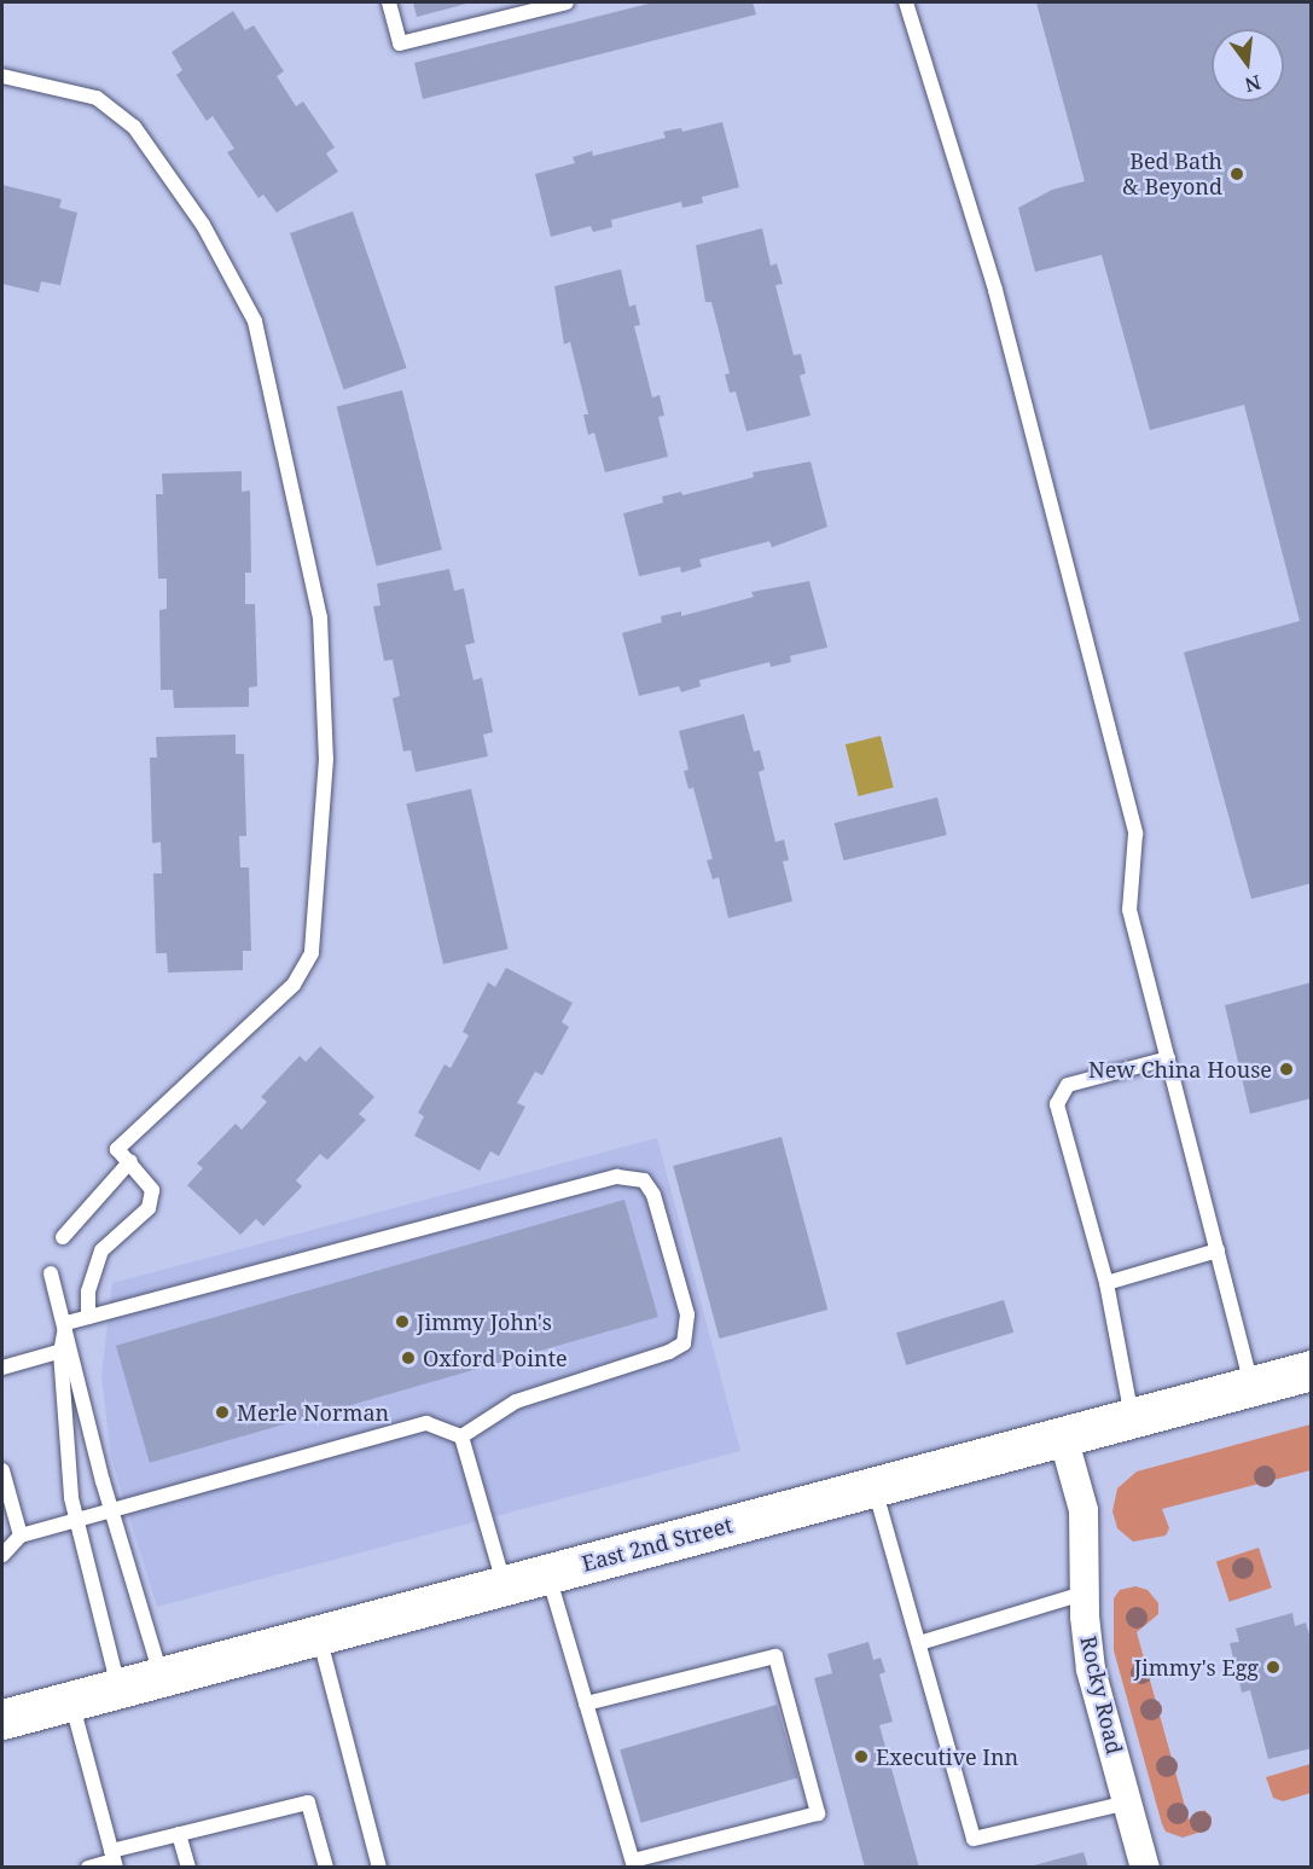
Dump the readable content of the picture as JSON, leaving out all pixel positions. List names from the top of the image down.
{
  "streets": {
    "main road": ["East 2nd Street"],
    "street": ["Rocky Road"]
  },
  "crossings": [
    ["East 2nd Street", "Rocky Road"]
  ],
  "places": [
    "Bed Bath & Beyond",
    "New China House",
    "Jimmy John's",
    "Oxford Pointe",
    "Merle Norman",
    "Jimmy's Egg",
    "Executive Inn"
  ],
  "north": "bottom"
}
